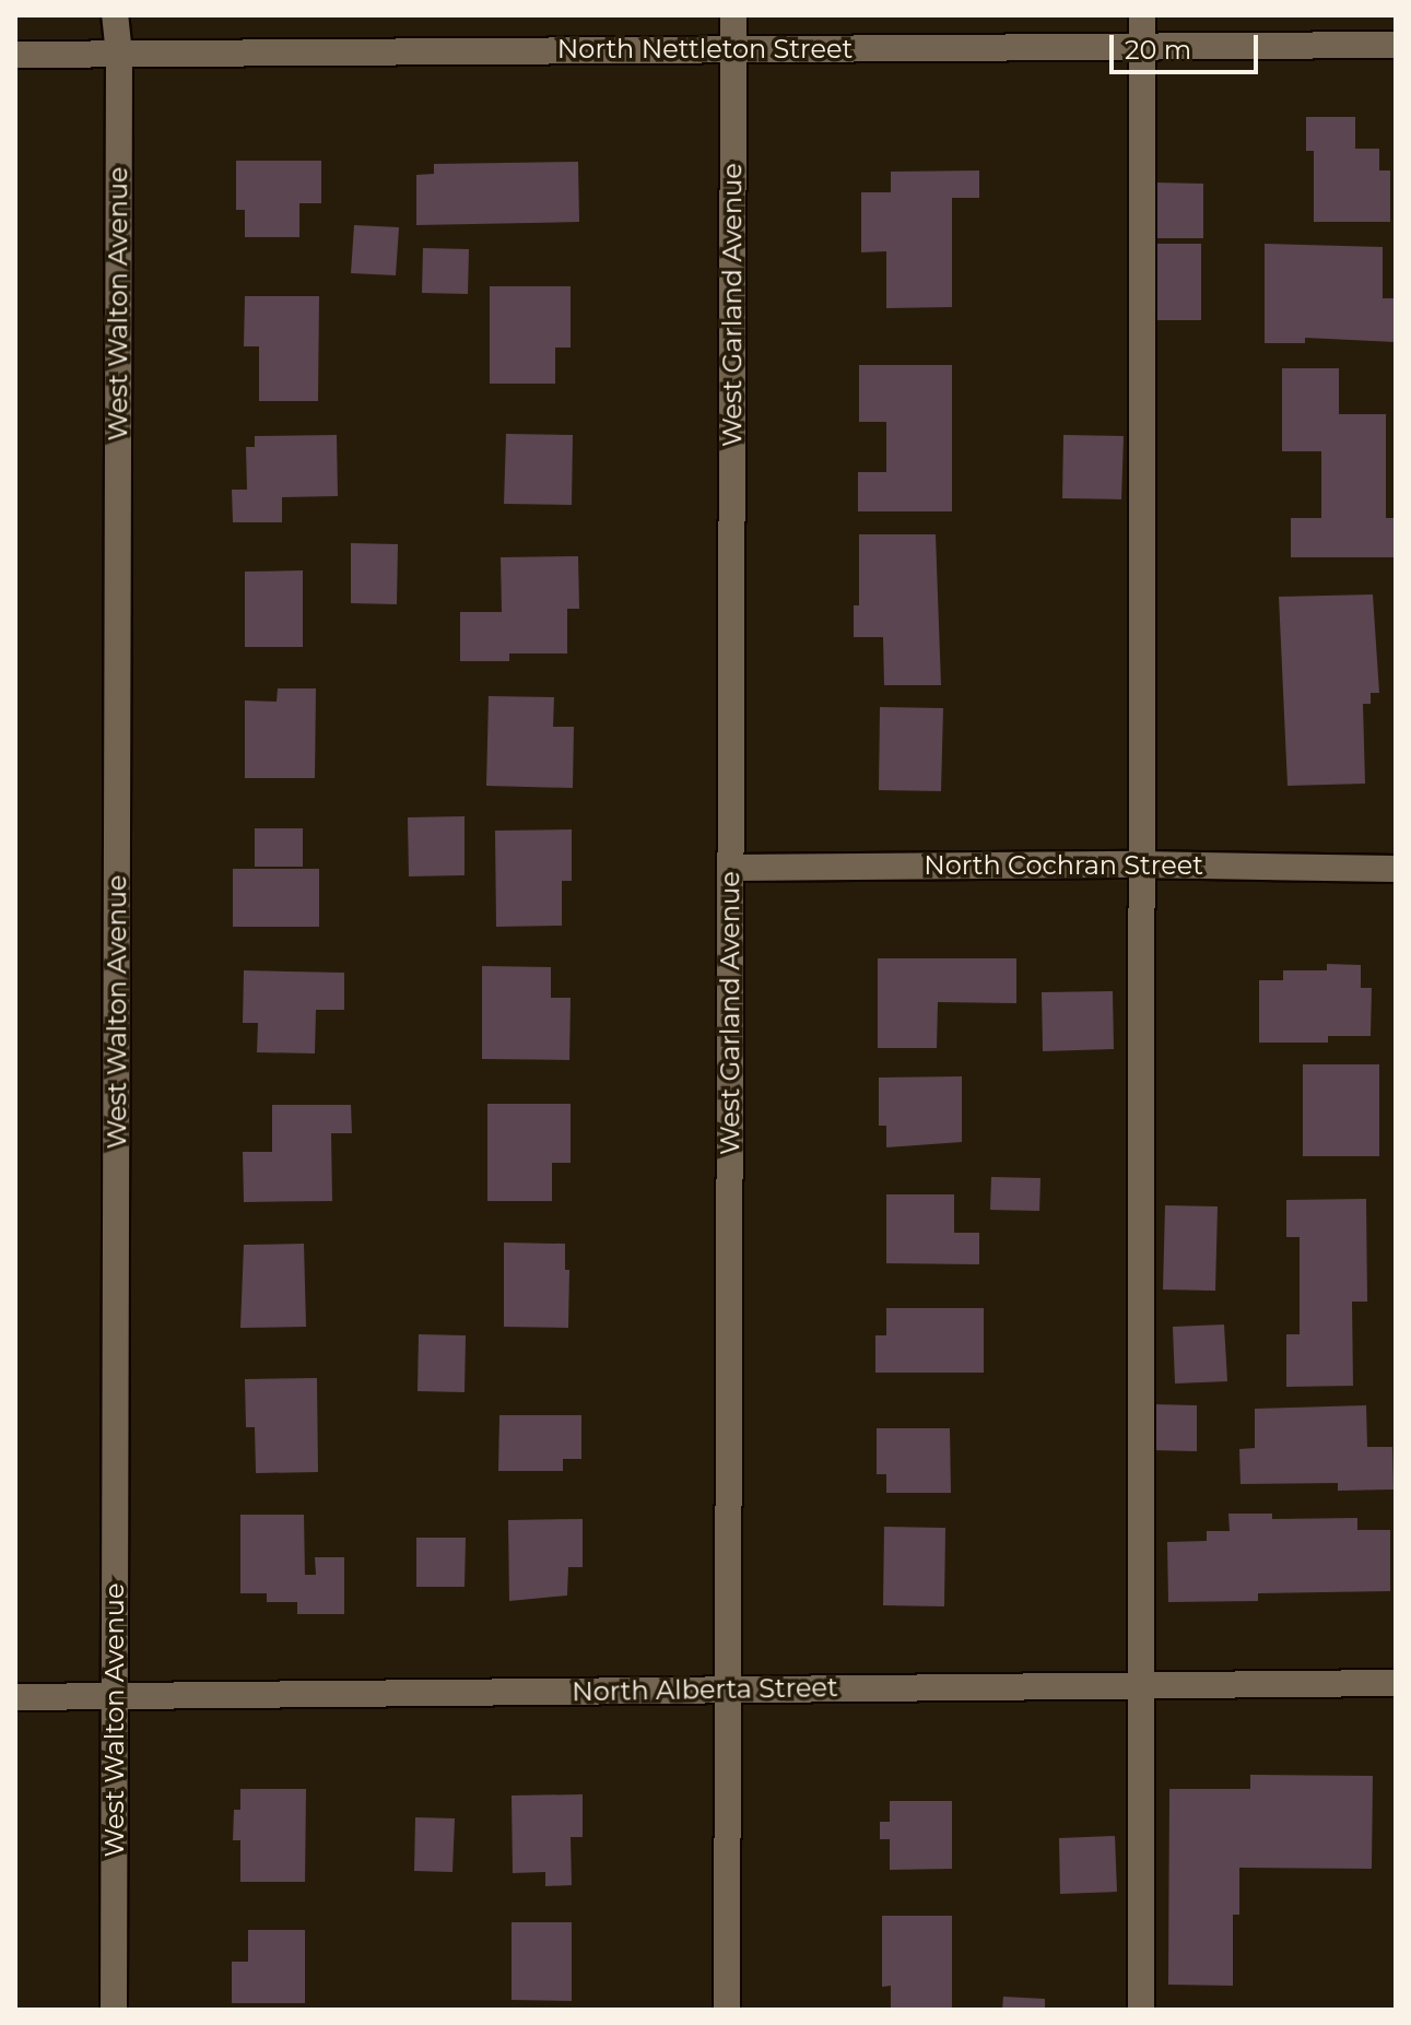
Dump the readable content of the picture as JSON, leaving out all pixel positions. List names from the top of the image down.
{
  "streets": {
    "street": [
      "North Nettleton Street",
      "West Walton Avenue",
      "West Garland Avenue",
      "North Cochran Street",
      "North Alberta Street"
    ]
  },
  "crossings": [
    ["North Nettleton Street", "West Walton Avenue"],
    ["North Nettleton Street", "West Garland Avenue"],
    ["West Walton Avenue", "North Alberta Street"],
    ["West Garland Avenue", "North Cochran Street"],
    ["West Garland Avenue", "North Alberta Street"]
  ],
  "scale_bar": "20 m"
}
